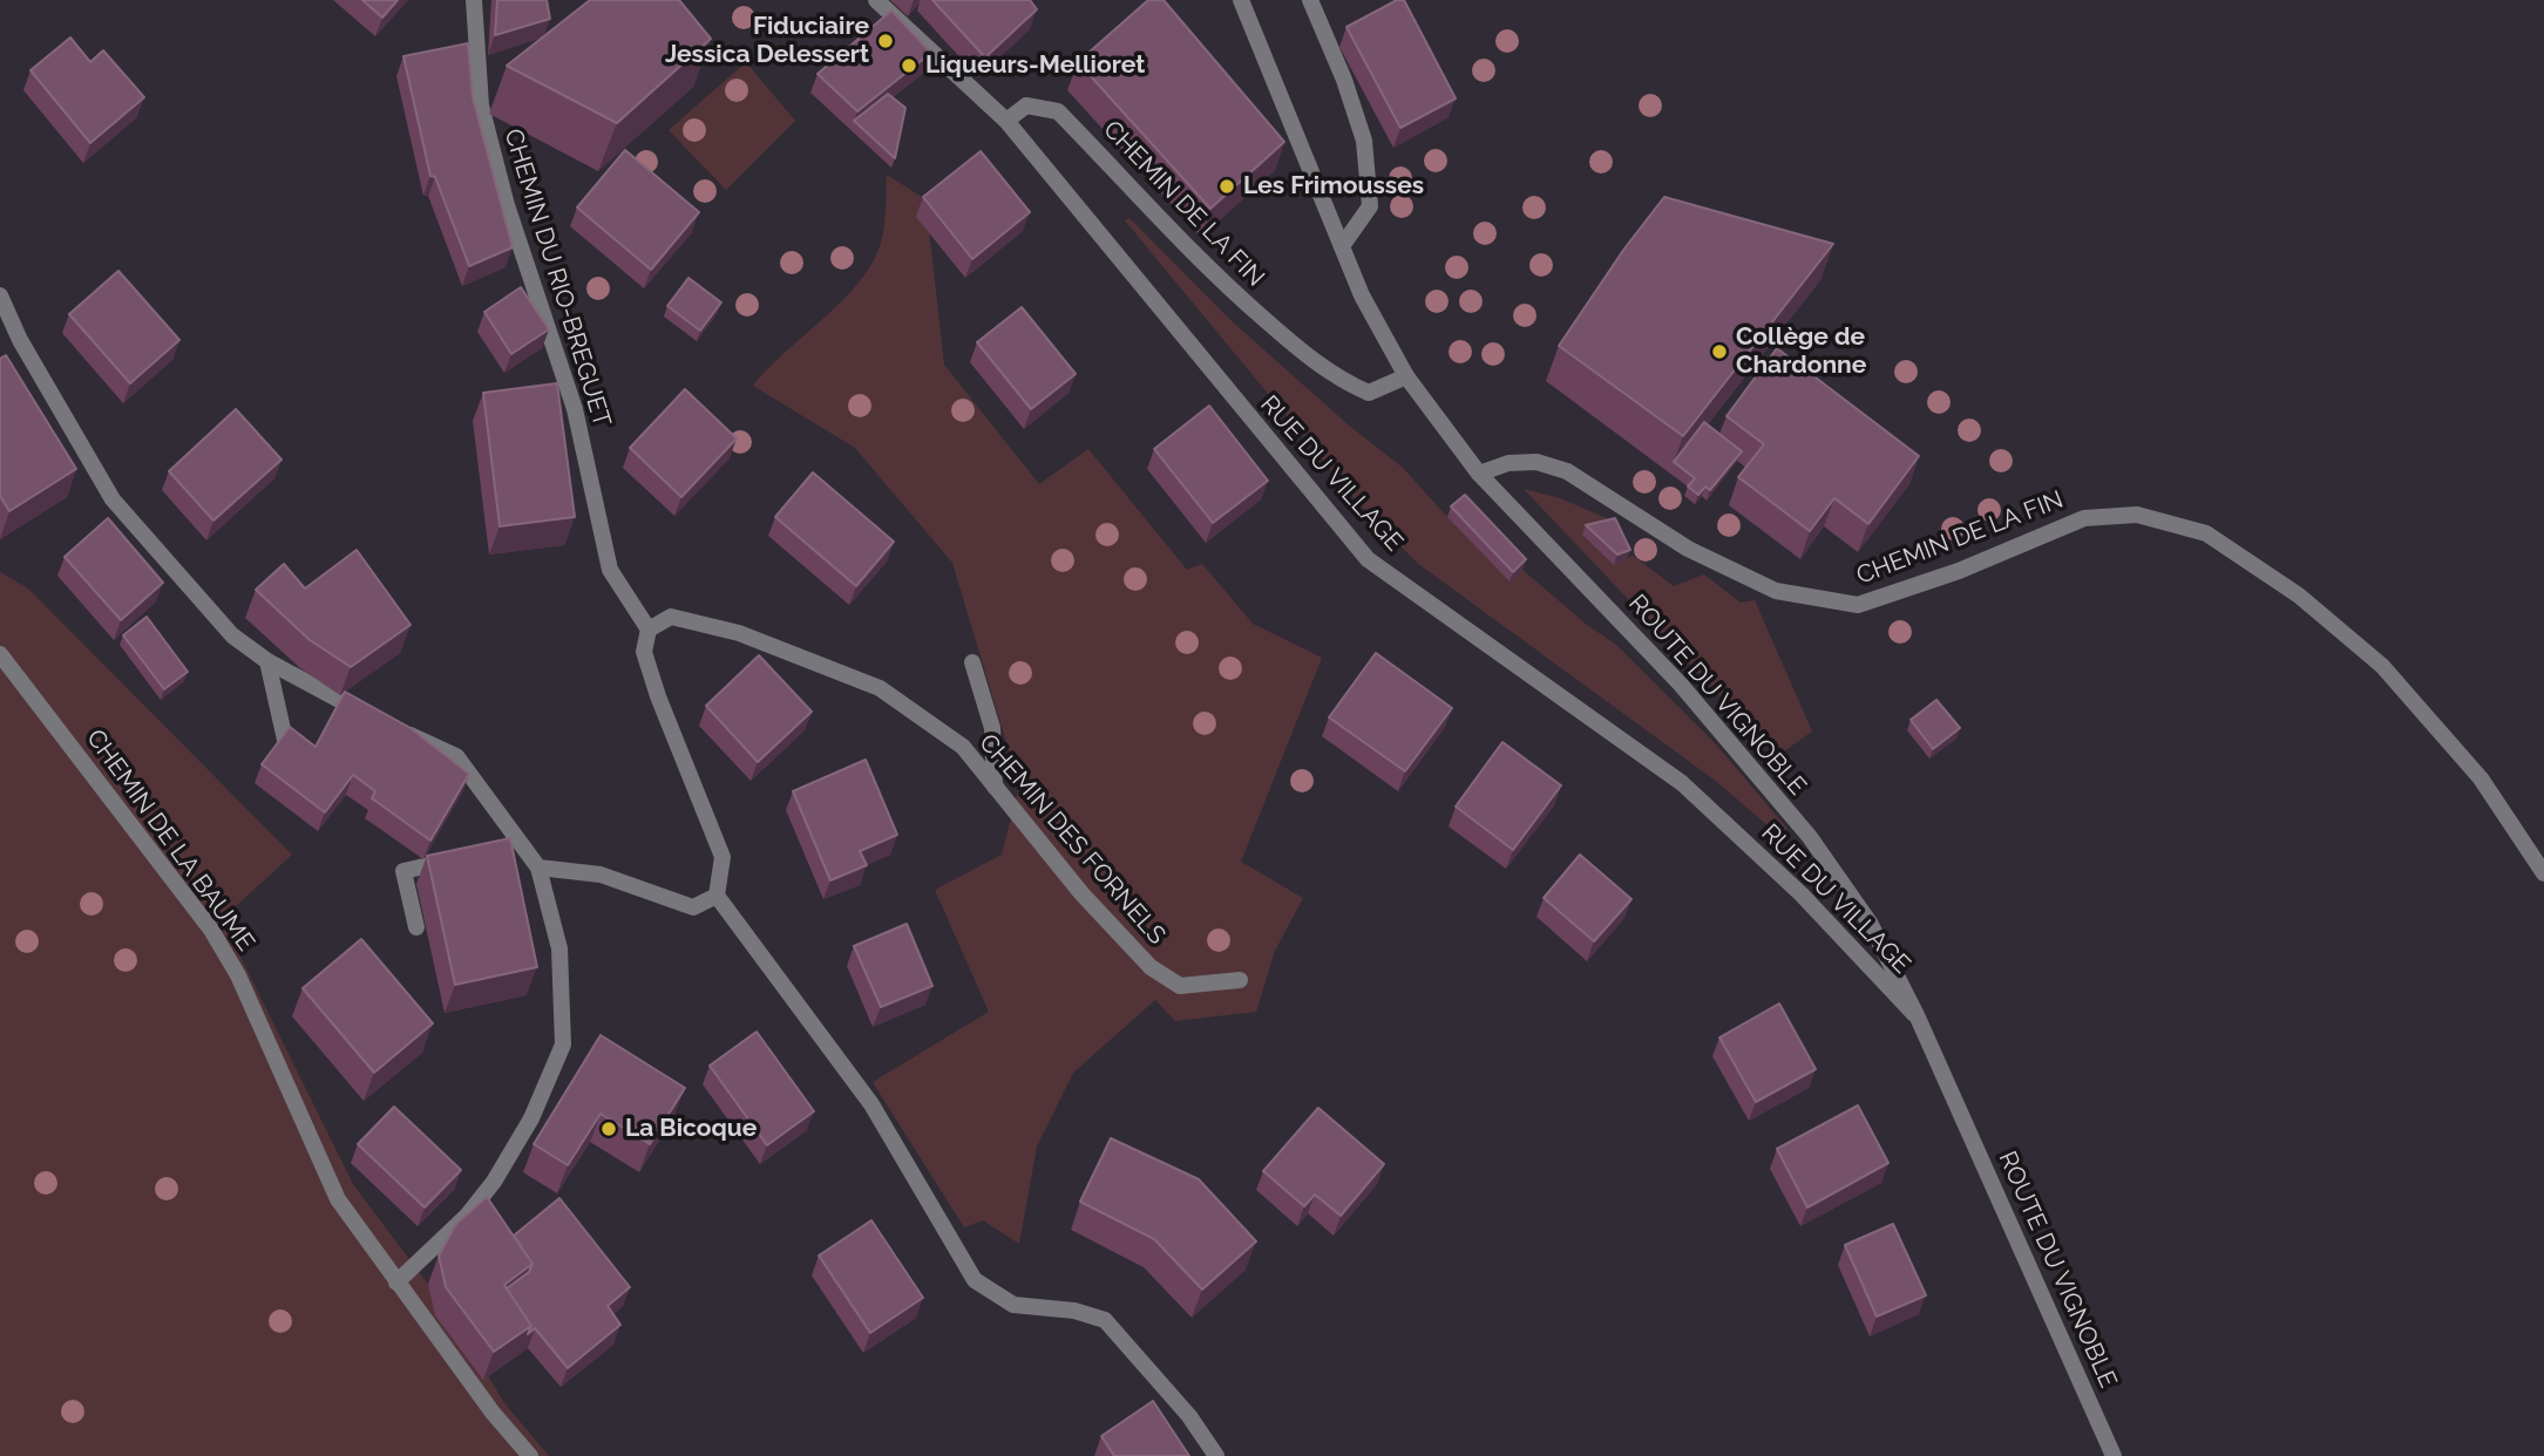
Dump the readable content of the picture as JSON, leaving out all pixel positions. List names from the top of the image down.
{
  "streets": {
    "street": [
      "CHEMIN DE LA FIN",
      "CHEMIN DU RIO-BREGUET",
      "RUE DU VILLAGE",
      "ROUTE DU VIGNOBLE",
      "CHEMIN DES FORNELS",
      "CHEMIN DE LA BAUME"
    ]
  },
  "crossings": [
    ["CHEMIN DE LA FIN", "RUE DU VILLAGE"],
    ["CHEMIN DE LA FIN", "ROUTE DU VIGNOBLE"],
    ["CHEMIN DU RIO-BREGUET", "CHEMIN DES FORNELS"],
    ["RUE DU VILLAGE", "ROUTE DU VIGNOBLE"]
  ],
  "places": [
    "Fiduciaire Jessica Delessert",
    "Liqueurs-Mellioret",
    "Les Frimousses",
    "Collège de Chardonne",
    "La Bicoque"
  ]
}
